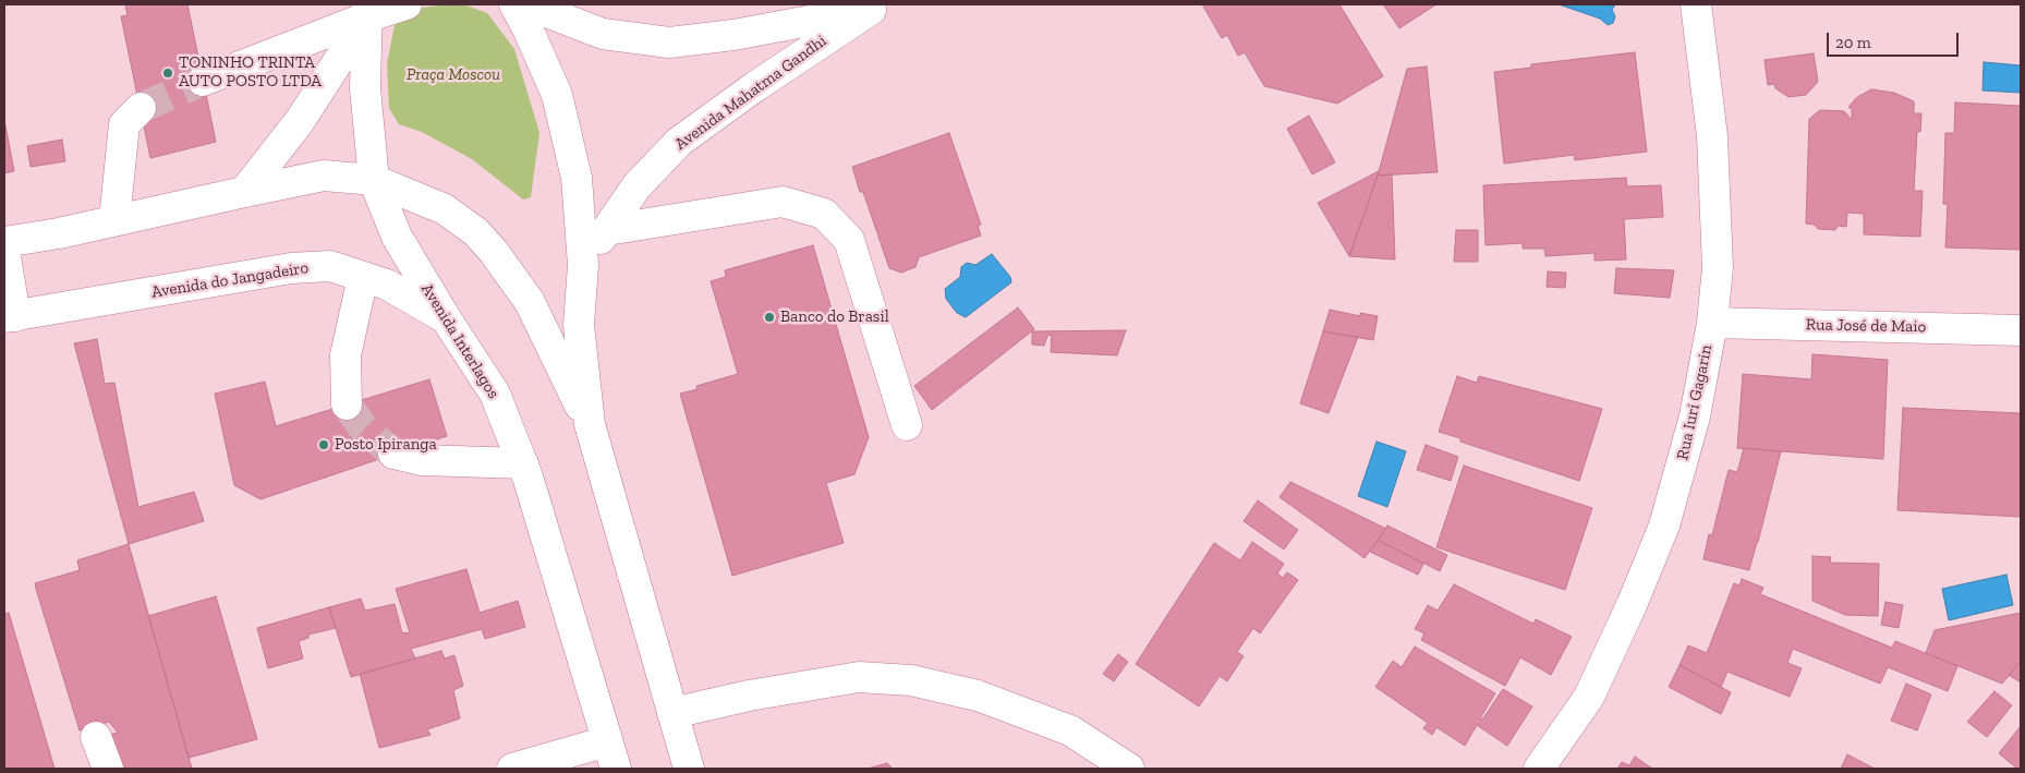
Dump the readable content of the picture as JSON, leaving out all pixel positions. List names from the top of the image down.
{
  "streets": {
    "street": [
      "Avenida Mahatma Gandhi",
      "Avenida do Jangadeiro",
      "Rua José de Maio",
      "Avenida Interlagos",
      "Rua Iuri Gagarin"
    ]
  },
  "crossings": [
    ["Avenida do Jangadeiro", "Avenida Interlagos"],
    ["Rua José de Maio", "Rua Iuri Gagarin"]
  ],
  "parks": ["Praça Moscou"],
  "places": ["TONINHO TRINTA AUTO POSTO LTDA", "Banco do Brasil", "Posto Ipiranga"],
  "scale_bar": "20 m"
}
